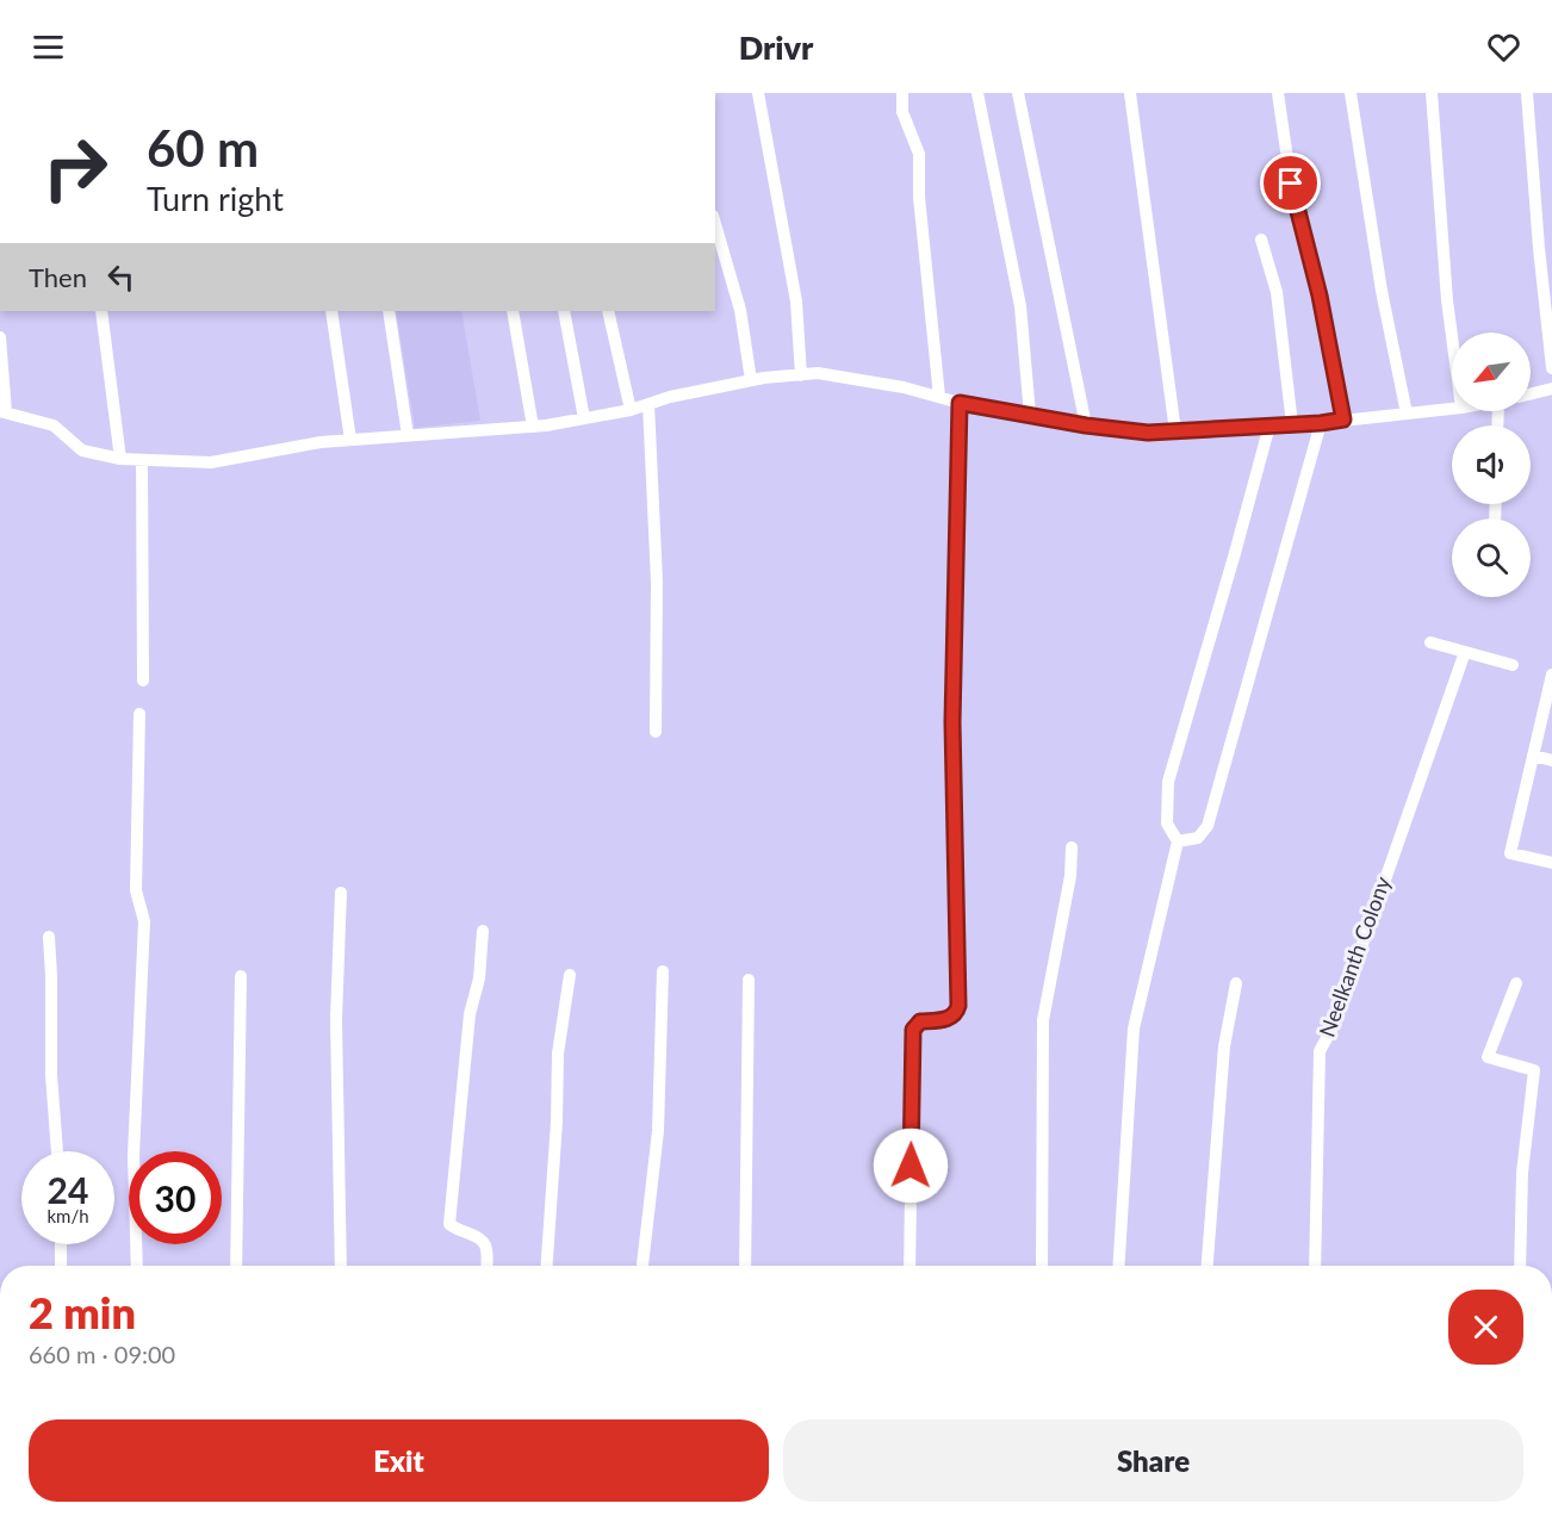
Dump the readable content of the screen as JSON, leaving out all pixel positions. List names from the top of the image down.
{
  "streets": {
    "street": ["Neelkanth Colony"]
  },
  "north": "bottom left",
  "page": {
    "header": "Drivr",
    "turn": ["60 m", "Turn right"],
    "then": "Then",
    "speed": "24 km/h",
    "limit": "30",
    "heading": ["2 min", "660 m · 09:00"],
    "buttons": ["Exit", "Share"]
  }
}
